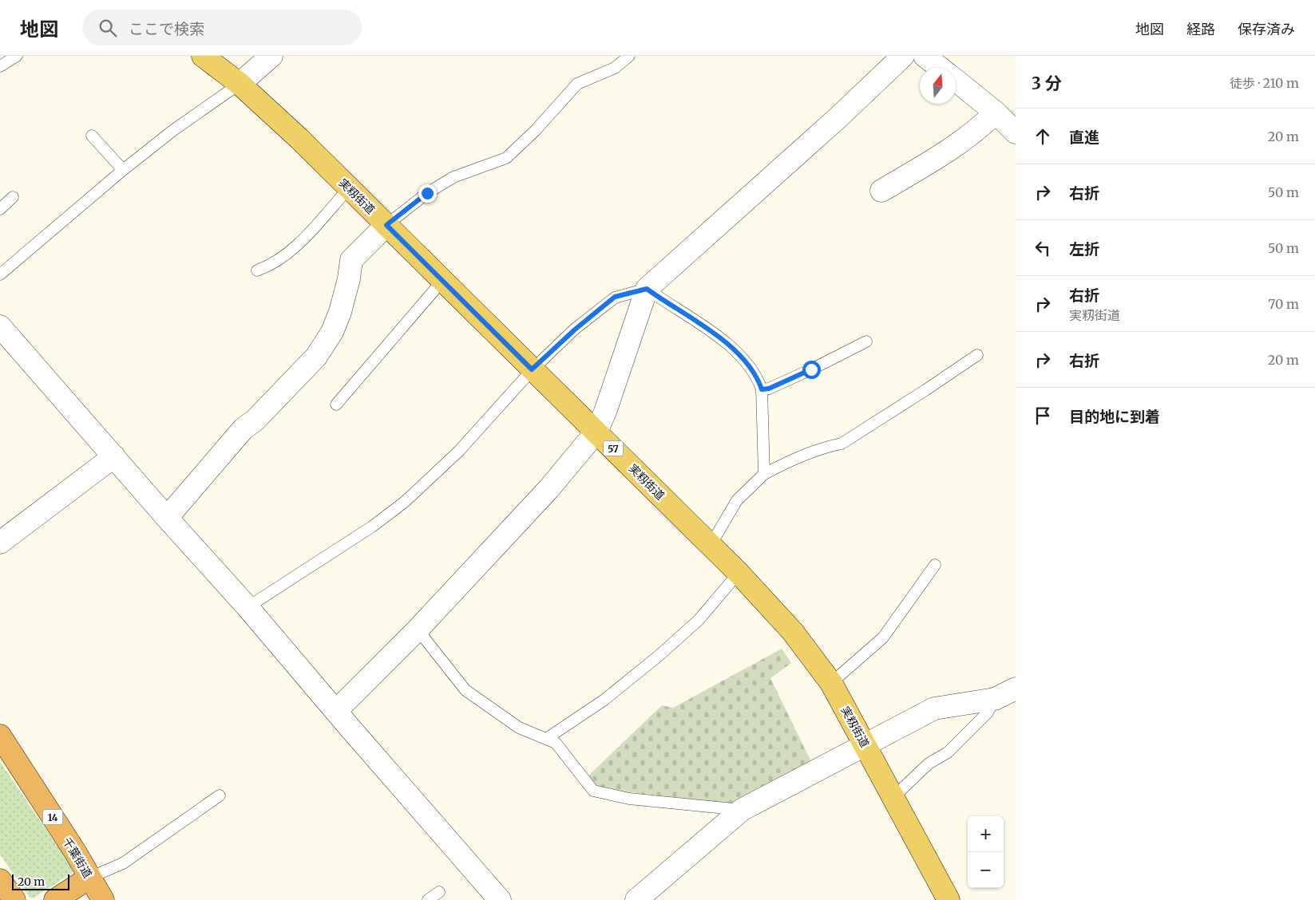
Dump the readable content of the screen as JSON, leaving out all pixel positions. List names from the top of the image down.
{
  "streets": {
    "highway": ["14", "千葉街道"],
    "main road": ["実籾街道", "57"]
  },
  "scale_bar": "20 m",
  "north": "top",
  "page": {
    "header": "地図",
    "search": "ここで検索",
    "nav": ["地図", "経路", "保存済み"],
    "heading": ["3 分", "徒歩 · 210 m"],
    "list": [
      ["直進", "20 m"],
      ["右折", "50 m"],
      ["左折", "50 m"],
      ["右折", "実籾街道", "70 m"],
      ["右折", "20 m"],
      "目的地に到着"
    ],
    "map_buttons": ["+", "−"],
    "scale": "20 m"
  }
}
